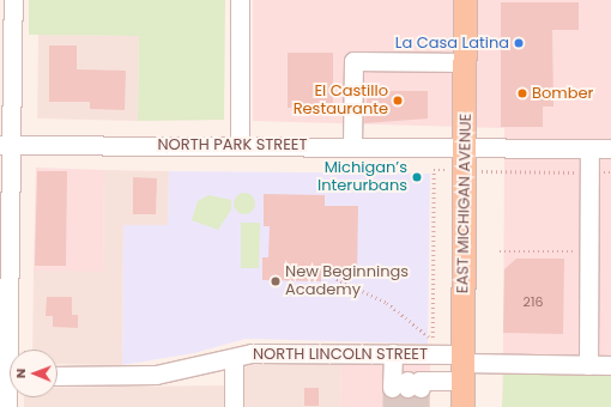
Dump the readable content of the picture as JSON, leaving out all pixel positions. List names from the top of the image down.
{
  "streets": {
    "main road": ["EAST MICHIGAN AVENUE"],
    "street": ["NORTH PARK STREET", "NORTH LINCOLN STREET"]
  },
  "crossings": [
    ["NORTH PARK STREET", "EAST MICHIGAN AVENUE"],
    ["EAST MICHIGAN AVENUE", "NORTH LINCOLN STREET"]
  ],
  "places": [
    "La Casa Latina",
    "Bomber",
    "El Castillo Restaurante",
    "Michigan’s Interurbans",
    "New Beginnings Academy"
  ],
  "house_numbers": ["216"],
  "north": "left"
}
